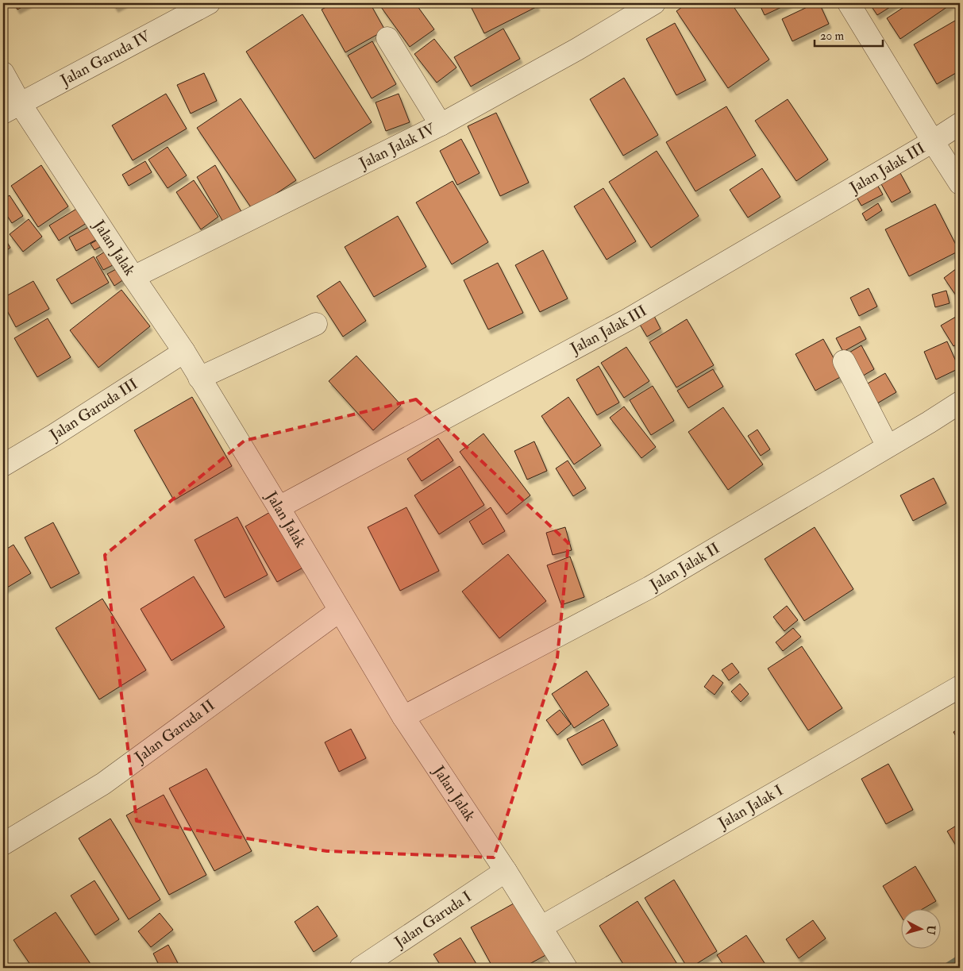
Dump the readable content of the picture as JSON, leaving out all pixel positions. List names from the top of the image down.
{
  "streets": {
    "street": [
      "Jalan Garuda IV",
      "Jalan Jalak IV",
      "Jalan Jalak III",
      "Jalan Jalak",
      "Jalan Garuda III",
      "Jalan Jalak II",
      "Jalan Garuda II",
      "Jalan Jalak I",
      "Jalan Garuda I"
    ]
  },
  "crossings": [
    ["Jalan Garuda IV", "Jalan Jalak"],
    ["Jalan Jalak IV", "Jalan Jalak"],
    ["Jalan Jalak III", "Jalan Jalak"],
    ["Jalan Jalak", "Jalan Garuda III"],
    ["Jalan Jalak", "Jalan Jalak II"],
    ["Jalan Jalak", "Jalan Garuda II"],
    ["Jalan Jalak", "Jalan Jalak I"],
    ["Jalan Jalak", "Jalan Garuda I"]
  ],
  "scale_bar": "20 m",
  "north": "right"
}
